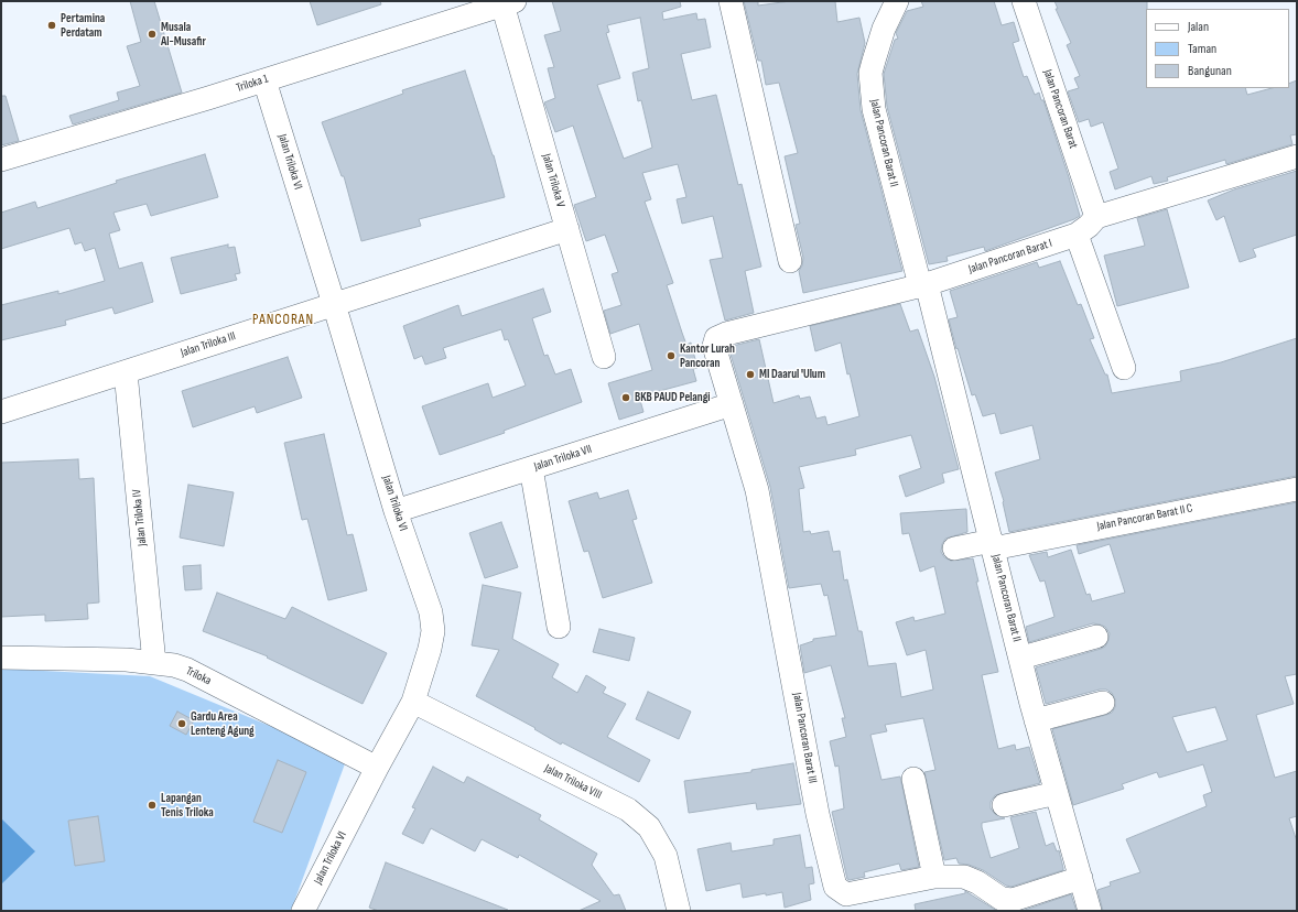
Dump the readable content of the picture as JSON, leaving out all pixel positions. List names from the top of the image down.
{
  "streets": {
    "street": [
      "Triloka 1",
      "Jalan Pancoran Barat",
      "Jalan Pancoran Barat II",
      "Jalan Triloka VI",
      "Jalan Triloka V",
      "Jalan Pancoran Barat I",
      "Jalan Triloka III",
      "Jalan Triloka VII",
      "Jalan Triloka IV",
      "Jalan Pancoran Barat II C",
      "Triloka",
      "Jalan Pancoran Barat III",
      "Jalan Triloka VIII"
    ]
  },
  "crossings": [
    ["Triloka 1", "Jalan Triloka VI"],
    ["Triloka 1", "Jalan Triloka V"],
    ["Jalan Pancoran Barat", "Jalan Pancoran Barat I"],
    ["Jalan Pancoran Barat II", "Jalan Pancoran Barat I"],
    ["Jalan Pancoran Barat II", "Jalan Pancoran Barat II C"],
    ["Jalan Pancoran Barat II", "Jalan Pancoran Barat III"],
    ["Jalan Triloka VI", "Jalan Triloka III"],
    ["Jalan Triloka VI", "Jalan Triloka VII"],
    ["Jalan Triloka VI", "Triloka"],
    ["Jalan Triloka VI", "Jalan Triloka VIII"],
    ["Jalan Triloka V", "Jalan Triloka III"],
    ["Jalan Pancoran Barat I", "Jalan Pancoran Barat III"],
    ["Jalan Triloka III", "Jalan Triloka IV"],
    ["Jalan Triloka VII", "Jalan Pancoran Barat III"],
    ["Jalan Triloka IV", "Triloka"]
  ],
  "districts": ["PANCORAN"],
  "places": [
    "Pertamina Perdatam",
    "Musala Al-Musafir",
    "Kantor Lurah Pancoran",
    "MI Daarul 'Ulum",
    "BKB PAUD Pelangi",
    "Gardu Area Lenteng Agung",
    "Lapangan Tenis Triloka"
  ],
  "legend": ["Jalan", "Taman", "Bangunan"]
}
